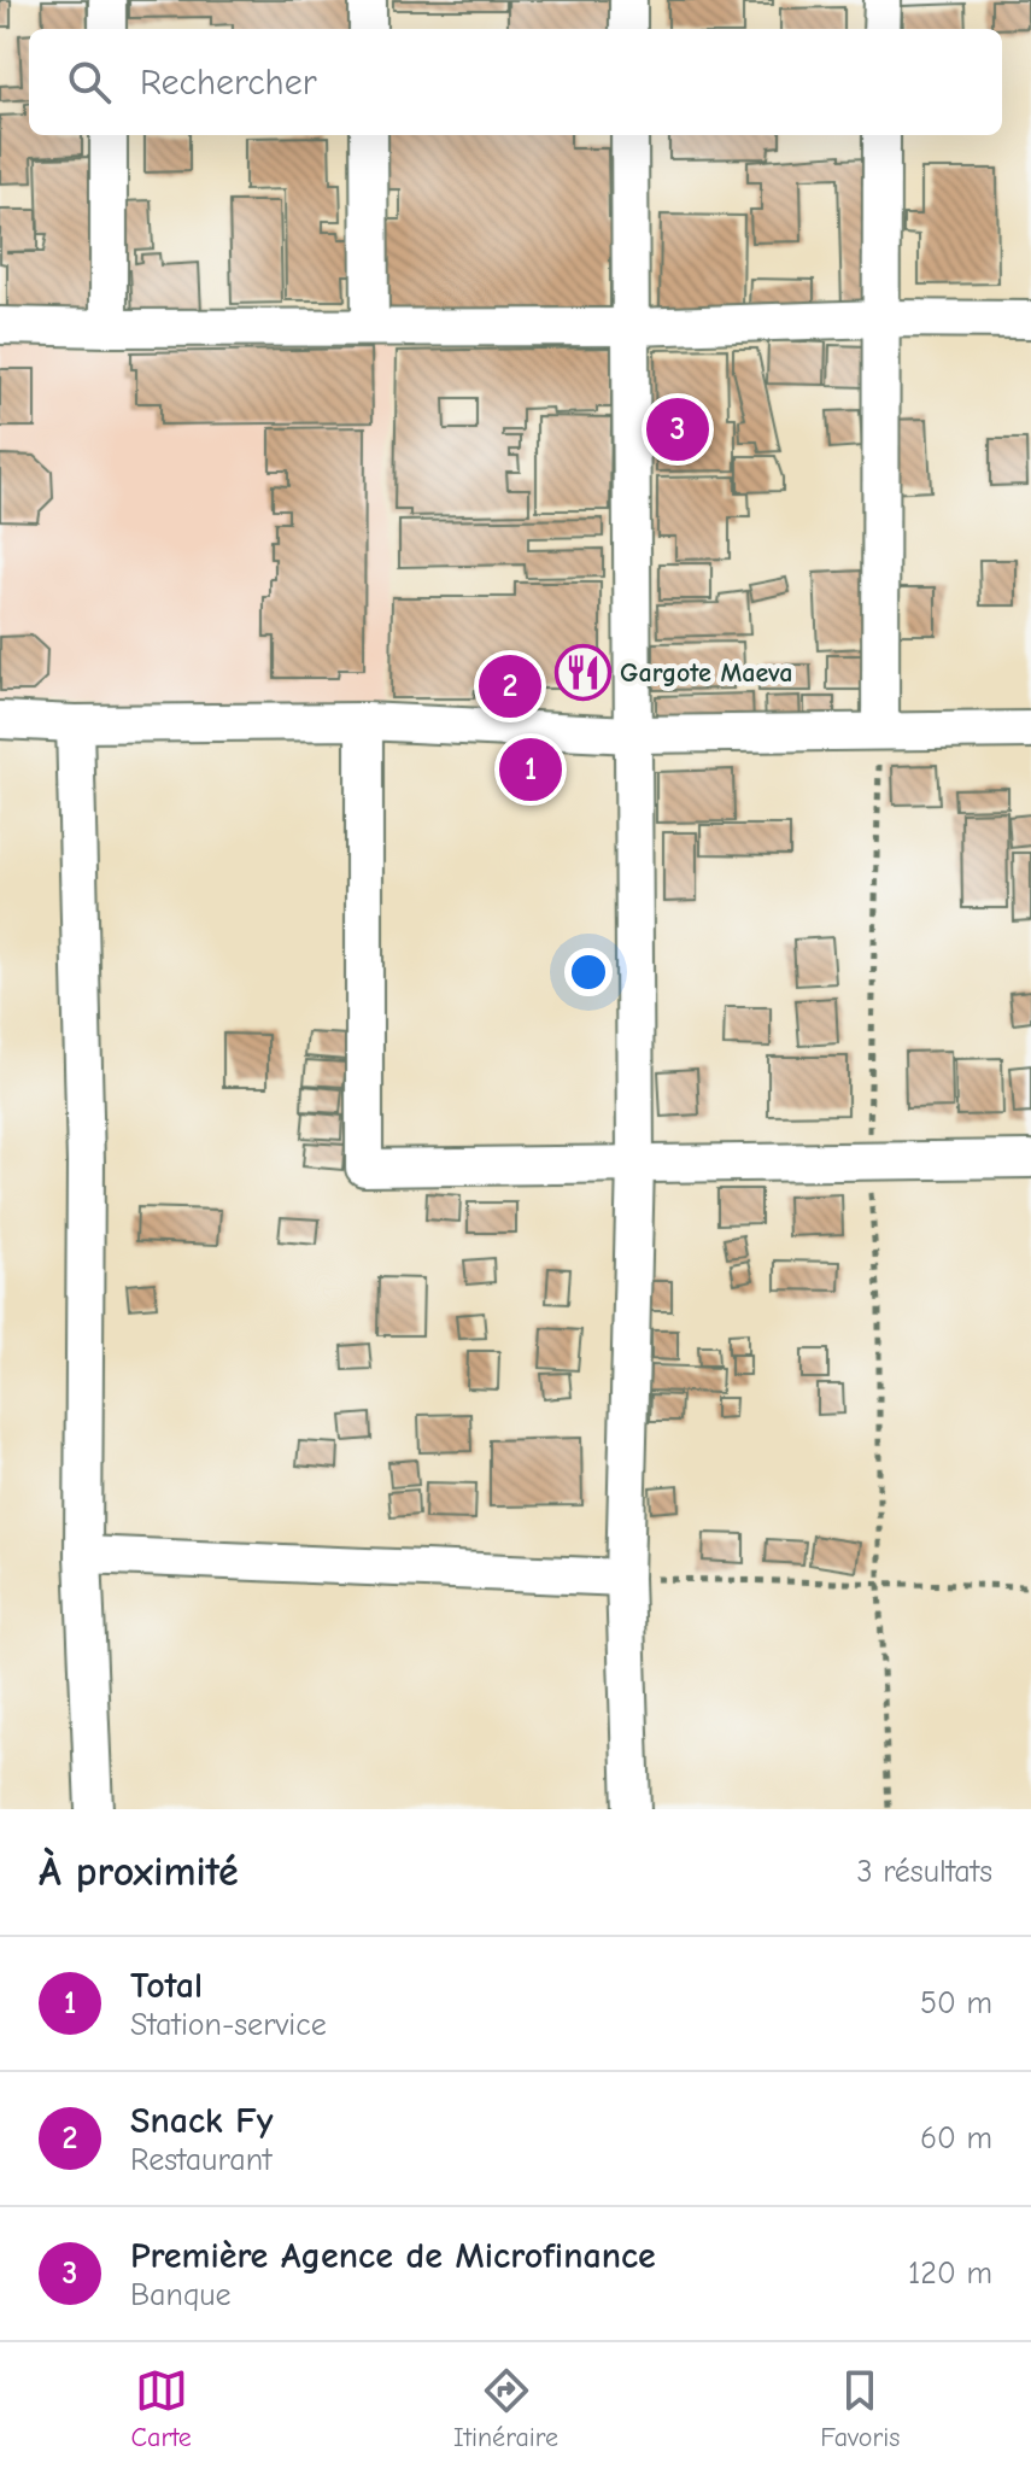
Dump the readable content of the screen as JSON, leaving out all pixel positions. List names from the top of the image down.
{
  "places": {
    "restaurant": ["Gargote Maeva"]
  },
  "page": {
    "search": "Rechercher",
    "pins": ["3", "2", "1"],
    "heading": ["À proximité", "3 résultats"],
    "list": [
      {
        "mark": "1",
        "name": "Total",
        "note": "Station-service",
        "value": "50 m"
      },
      {
        "mark": "2",
        "name": "Snack Fy",
        "note": "Restaurant",
        "value": "60 m"
      },
      {
        "mark": "3",
        "name": "Première Agence de Microfinance",
        "note": "Banque",
        "value": "120 m"
      }
    ],
    "nav": ["Carte", "Itinéraire", "Favoris"]
  }
}
